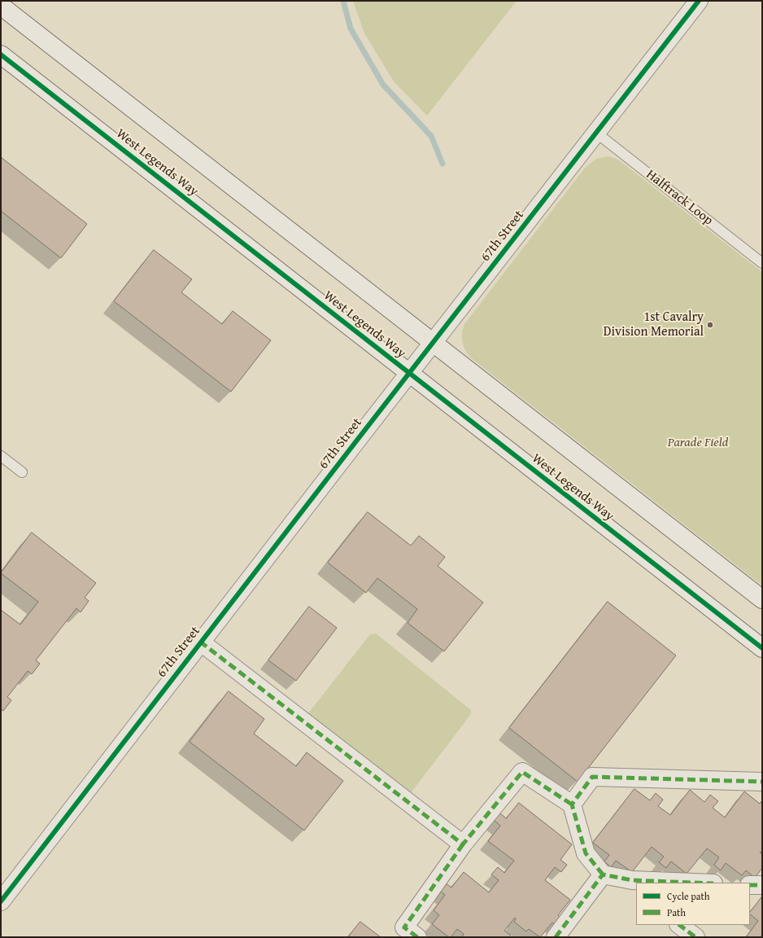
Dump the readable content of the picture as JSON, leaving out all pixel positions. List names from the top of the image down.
{
  "streets": {
    "street": ["West Legends Way", "67th Street"],
    "lane": ["Halftrack Loop"]
  },
  "crossings": [
    ["West Legends Way", "67th Street"],
    ["Halftrack Loop", "67th Street"]
  ],
  "parks": ["Parade Field"],
  "places": ["1st Cavalry Division Memorial"],
  "legend": ["Cycle path", "Path"]
}
